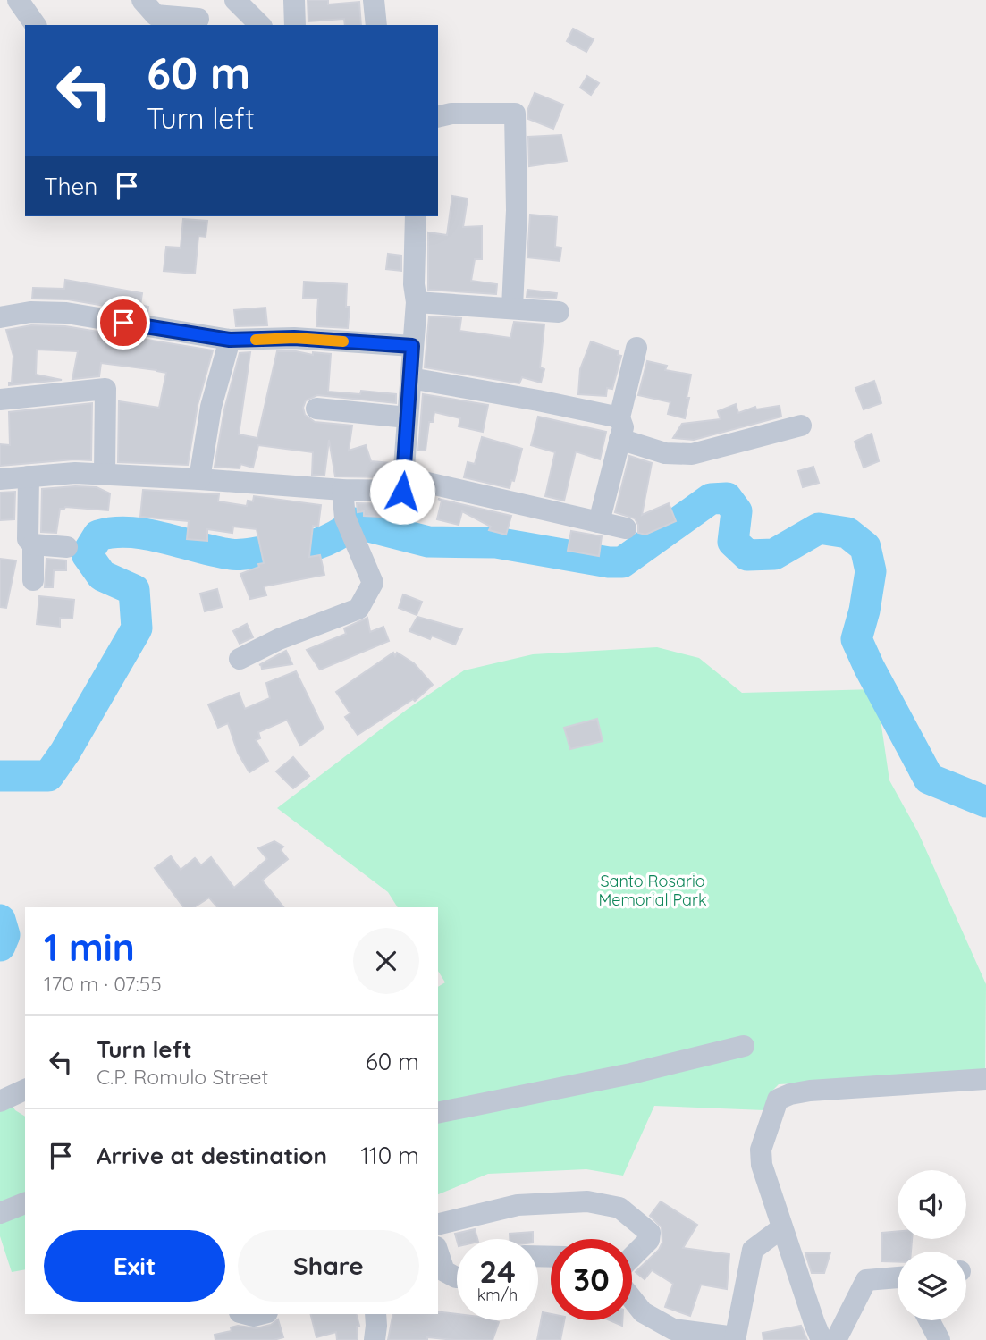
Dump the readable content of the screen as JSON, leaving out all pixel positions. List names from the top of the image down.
{
  "parks": ["Santo Rosario Memorial Park"],
  "page": {
    "turn": ["60 m", "Turn left"],
    "then": "Then",
    "heading": ["1 min", "170 m · 07:55"],
    "list": [
      {
        "name": "Turn left",
        "note": "C.P. Romulo Street",
        "value": "60 m"
      },
      {
        "name": "Arrive at destination",
        "value": "110 m"
      }
    ],
    "buttons": ["Exit", "Share"],
    "speed": "24 km/h",
    "limit": "30"
  }
}
